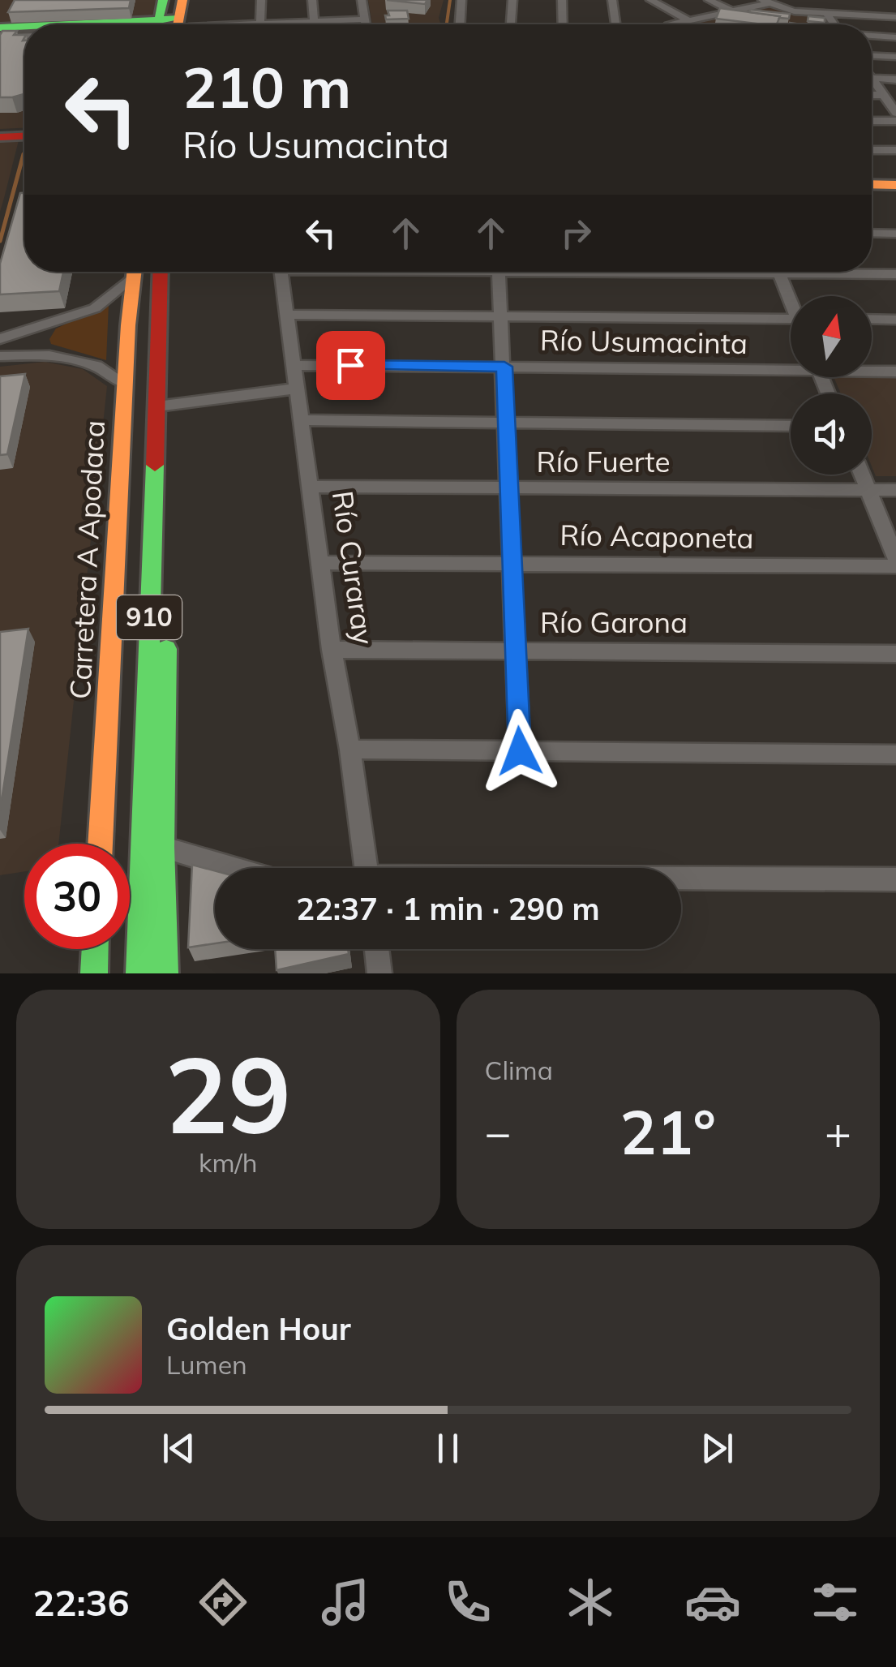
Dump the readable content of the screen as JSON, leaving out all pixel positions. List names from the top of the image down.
{
  "streets": {
    "main road": ["Carretera A Apodaca", "910"],
    "street": [
      "Río Usumacinta",
      "Río Fuerte",
      "Río Acaponeta",
      "Río Curaray",
      "Río Garona"
    ]
  },
  "crossings": [
    ["Río Usumacinta", "Río Curaray"],
    ["Río Fuerte", "Río Curaray"],
    ["Río Acaponeta", "Río Curaray"],
    ["Río Curaray", "Río Garona"]
  ],
  "north": "top",
  "page": {
    "turn": ["210 m", "Río Usumacinta"],
    "limit": "30",
    "trip": "22:37 · 1 min · 290 m",
    "tile": [
      ["29", "km/h"],
      "Clima"
    ],
    "heat": ["−", "21°", "+"],
    "song": ["Golden Hour", "Lumen"],
    "tabs": "22:36"
  }
}
